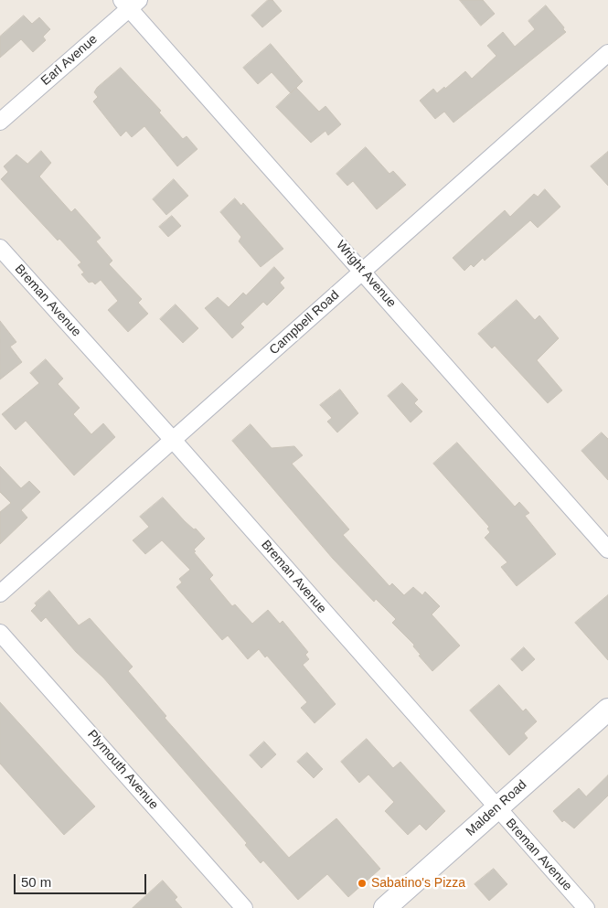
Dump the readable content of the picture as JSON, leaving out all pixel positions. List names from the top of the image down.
{
  "streets": {
    "street": [
      "Earl Avenue",
      "Wright Avenue",
      "Breman Avenue",
      "Campbell Road",
      "Plymouth Avenue",
      "Malden Road"
    ]
  },
  "crossings": [
    ["Earl Avenue", "Wright Avenue"],
    ["Wright Avenue", "Campbell Road"],
    ["Breman Avenue", "Campbell Road"],
    ["Breman Avenue", "Malden Road"]
  ],
  "places": ["Sabatino's Pizza"],
  "scale_bar": "50 m"
}
